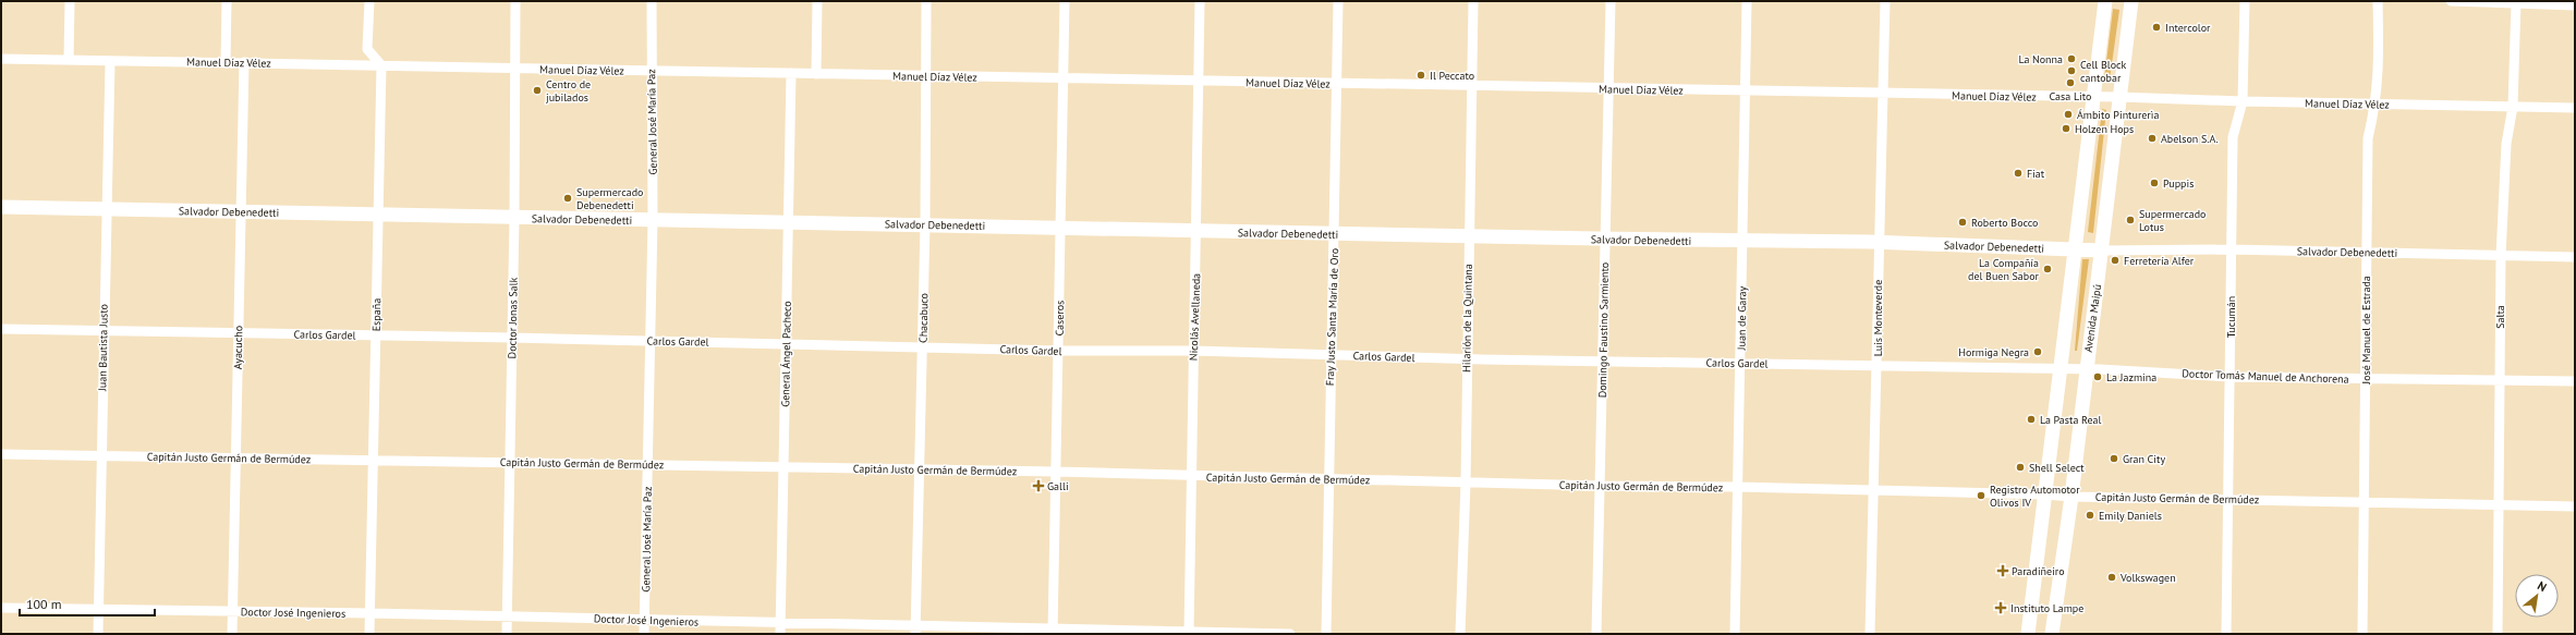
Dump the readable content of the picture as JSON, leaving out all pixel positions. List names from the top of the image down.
{
  "streets": {
    "street": [
      "Manuel Díaz Vélez",
      "General José María Paz",
      "Salvador Debenedetti",
      "España",
      "Nicolás Avellaneda",
      "Fray Justo Santa María de Oro",
      "Tucumán",
      "Salta",
      "Doctor Jonas Salk",
      "Chacabuco",
      "Caseros",
      "Hilarión de la Quintana",
      "Juan de Garay",
      "Luis Monteverde",
      "Avenida Maipú",
      "Domingo Faustino Sarmiento",
      "José Manuel de Estrada",
      "Carlos Gardel",
      "Juan Bautista Justo",
      "Ayacucho",
      "General Ángel Pacheco",
      "Doctor Tomás Manuel de Anchorena",
      "Capitán Justo Germán de Bermúdez",
      "Doctor José Ingenieros"
    ]
  },
  "crossings": [
    ["Manuel Díaz Vélez", "General José María Paz"],
    ["Manuel Díaz Vélez", "España"],
    ["Manuel Díaz Vélez", "Nicolás Avellaneda"],
    ["Manuel Díaz Vélez", "Fray Justo Santa María de Oro"],
    ["Manuel Díaz Vélez", "Tucumán"],
    ["Manuel Díaz Vélez", "Salta"],
    ["Manuel Díaz Vélez", "Doctor Jonas Salk"],
    ["Manuel Díaz Vélez", "Chacabuco"],
    ["Manuel Díaz Vélez", "Caseros"],
    ["Manuel Díaz Vélez", "Hilarión de la Quintana"],
    ["Manuel Díaz Vélez", "Juan de Garay"],
    ["Manuel Díaz Vélez", "Luis Monteverde"],
    ["Manuel Díaz Vélez", "Avenida Maipú"],
    ["Manuel Díaz Vélez", "Domingo Faustino Sarmiento"],
    ["Manuel Díaz Vélez", "José Manuel de Estrada"],
    ["Manuel Díaz Vélez", "Juan Bautista Justo"],
    ["Manuel Díaz Vélez", "Ayacucho"],
    ["Manuel Díaz Vélez", "General Ángel Pacheco"],
    ["General José María Paz", "Salvador Debenedetti"],
    ["General José María Paz", "Carlos Gardel"],
    ["General José María Paz", "Capitán Justo Germán de Bermúdez"],
    ["General José María Paz", "Doctor José Ingenieros"],
    ["Salvador Debenedetti", "España"],
    ["Salvador Debenedetti", "Nicolás Avellaneda"],
    ["Salvador Debenedetti", "Fray Justo Santa María de Oro"],
    ["Salvador Debenedetti", "Tucumán"],
    ["Salvador Debenedetti", "Salta"],
    ["Salvador Debenedetti", "Doctor Jonas Salk"],
    ["Salvador Debenedetti", "Chacabuco"],
    ["Salvador Debenedetti", "Caseros"],
    ["Salvador Debenedetti", "Hilarión de la Quintana"],
    ["Salvador Debenedetti", "Juan de Garay"],
    ["Salvador Debenedetti", "Luis Monteverde"],
    ["Salvador Debenedetti", "Avenida Maipú"],
    ["Salvador Debenedetti", "Domingo Faustino Sarmiento"],
    ["Salvador Debenedetti", "José Manuel de Estrada"],
    ["Salvador Debenedetti", "Juan Bautista Justo"],
    ["Salvador Debenedetti", "Ayacucho"],
    ["Salvador Debenedetti", "General Ángel Pacheco"],
    ["España", "Carlos Gardel"],
    ["España", "Capitán Justo Germán de Bermúdez"],
    ["España", "Doctor José Ingenieros"],
    ["Nicolás Avellaneda", "Carlos Gardel"],
    ["Nicolás Avellaneda", "Capitán Justo Germán de Bermúdez"],
    ["Nicolás Avellaneda", "Doctor José Ingenieros"],
    ["Fray Justo Santa María de Oro", "Carlos Gardel"],
    ["Fray Justo Santa María de Oro", "Capitán Justo Germán de Bermúdez"],
    ["Tucumán", "Doctor Tomás Manuel de Anchorena"],
    ["Tucumán", "Capitán Justo Germán de Bermúdez"],
    ["Salta", "Doctor Tomás Manuel de Anchorena"],
    ["Salta", "Capitán Justo Germán de Bermúdez"],
    ["Doctor Jonas Salk", "Carlos Gardel"],
    ["Doctor Jonas Salk", "Capitán Justo Germán de Bermúdez"],
    ["Doctor Jonas Salk", "Doctor José Ingenieros"],
    ["Chacabuco", "Carlos Gardel"],
    ["Chacabuco", "Capitán Justo Germán de Bermúdez"],
    ["Chacabuco", "Doctor José Ingenieros"],
    ["Caseros", "Carlos Gardel"],
    ["Caseros", "Capitán Justo Germán de Bermúdez"],
    ["Caseros", "Doctor José Ingenieros"],
    ["Hilarión de la Quintana", "Carlos Gardel"],
    ["Hilarión de la Quintana", "Capitán Justo Germán de Bermúdez"],
    ["Juan de Garay", "Carlos Gardel"],
    ["Juan de Garay", "Capitán Justo Germán de Bermúdez"],
    ["Luis Monteverde", "Carlos Gardel"],
    ["Luis Monteverde", "Capitán Justo Germán de Bermúdez"],
    ["Avenida Maipú", "Doctor Tomás Manuel de Anchorena"],
    ["Avenida Maipú", "Capitán Justo Germán de Bermúdez"],
    ["Domingo Faustino Sarmiento", "Carlos Gardel"],
    ["Domingo Faustino Sarmiento", "Capitán Justo Germán de Bermúdez"],
    ["José Manuel de Estrada", "Doctor Tomás Manuel de Anchorena"],
    ["José Manuel de Estrada", "Capitán Justo Germán de Bermúdez"],
    ["Carlos Gardel", "Juan Bautista Justo"],
    ["Carlos Gardel", "Ayacucho"],
    ["Carlos Gardel", "General Ángel Pacheco"],
    ["Carlos Gardel", "Doctor Tomás Manuel de Anchorena"],
    ["Juan Bautista Justo", "Capitán Justo Germán de Bermúdez"],
    ["Juan Bautista Justo", "Doctor José Ingenieros"],
    ["Ayacucho", "Capitán Justo Germán de Bermúdez"],
    ["Ayacucho", "Doctor José Ingenieros"],
    ["General Ángel Pacheco", "Capitán Justo Germán de Bermúdez"],
    ["General Ángel Pacheco", "Doctor José Ingenieros"]
  ],
  "places": {
    "other": [
      "Intercolor",
      "La Nonna",
      "Cell Block cantobar",
      "Il Peccato",
      "Casa Lito",
      "Centro de jubilados",
      "Ámbito Pinturerìa",
      "Holzen Hops",
      "Abelson S.A.",
      "Fiat",
      "Puppis",
      "Supermercado Debenedetti",
      "Supermercado Lotus",
      "Roberto Bocco",
      "Ferretería Alfer",
      "La Compañía del Buen Sabor",
      "Hormiga Negra",
      "La Jazmina",
      "La Pasta Real",
      "Gran City",
      "Shell Select",
      "Registro Automotor Olivos IV",
      "Emily Daniels",
      "Volkswagen"
    ],
    "health": ["Galli", "Paradiñeiro", "Instituto Lampe"]
  },
  "scale_bar": "100 m",
  "north": "top right"
}
